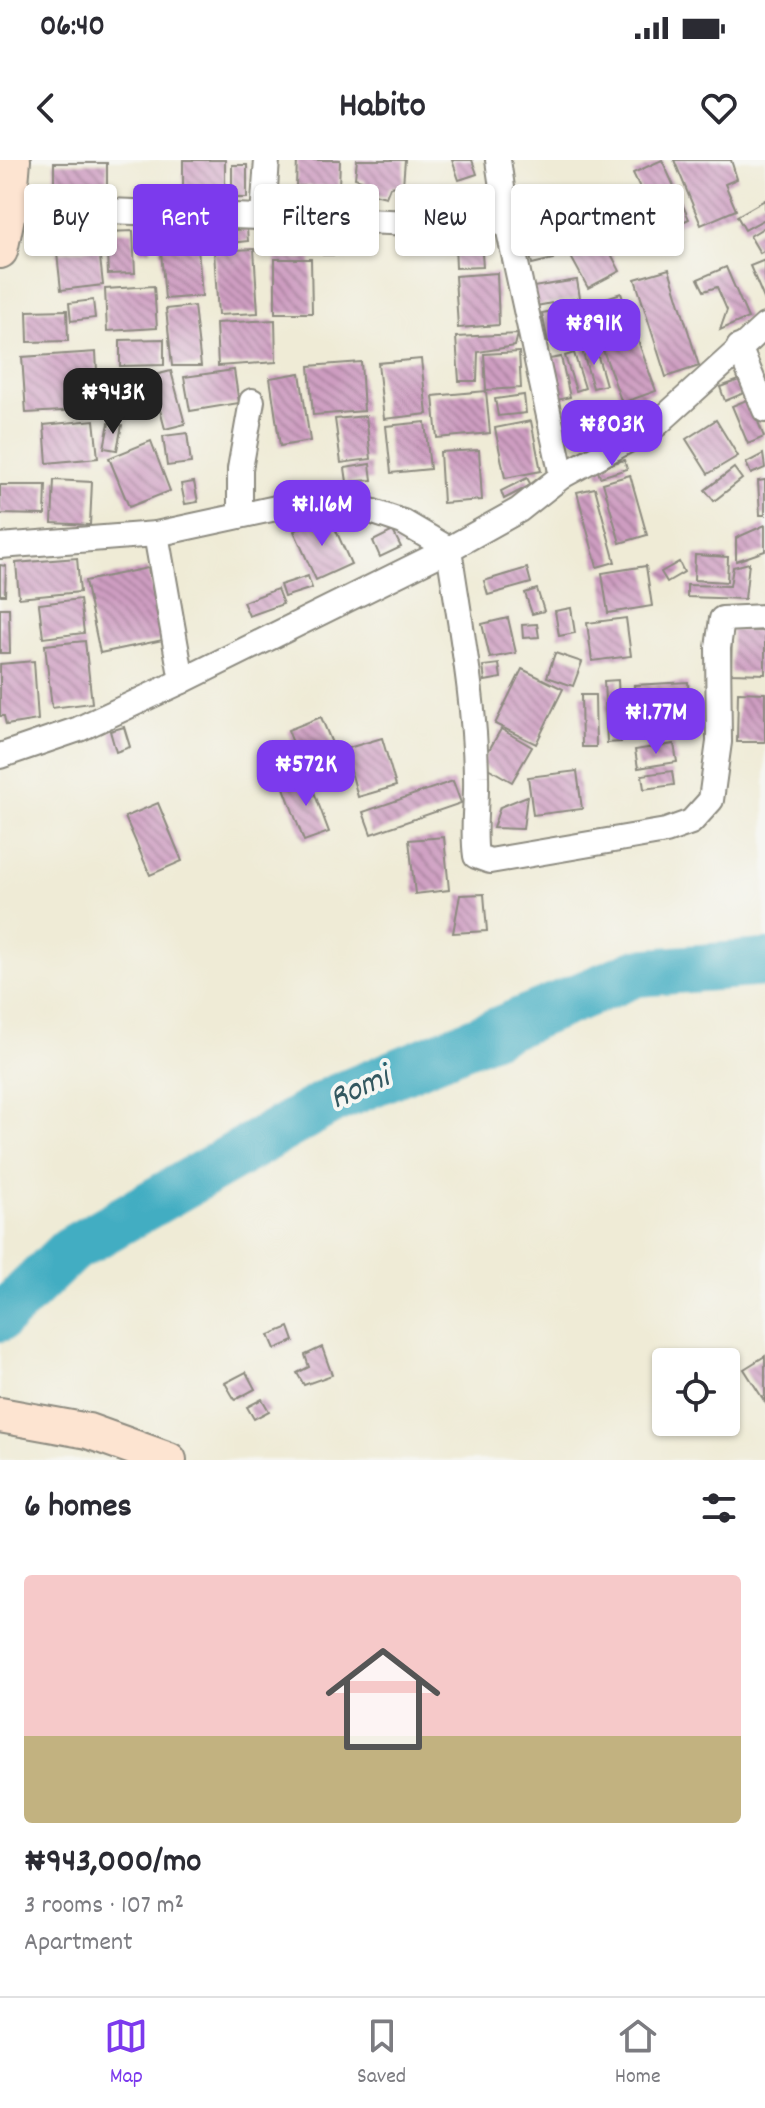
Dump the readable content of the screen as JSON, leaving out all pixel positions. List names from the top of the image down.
{
  "water": ["Romi"],
  "page": {
    "status": "06:40",
    "header": "Habito",
    "chip": [
      "Buy",
      "Rent",
      "Filters",
      "New",
      "Apartment"
    ],
    "price": [
      "₦891K",
      "₦943K",
      "₦803K",
      "₦1.16M",
      "₦1.77M",
      "₦572K"
    ],
    "heading": "6 homes",
    "list": [
      {
        "name": "₦943,000/mo",
        "note": "3 rooms · 107 m² · Apartment"
      }
    ],
    "tabs": ["Map", "Saved", "Home"]
  }
}
